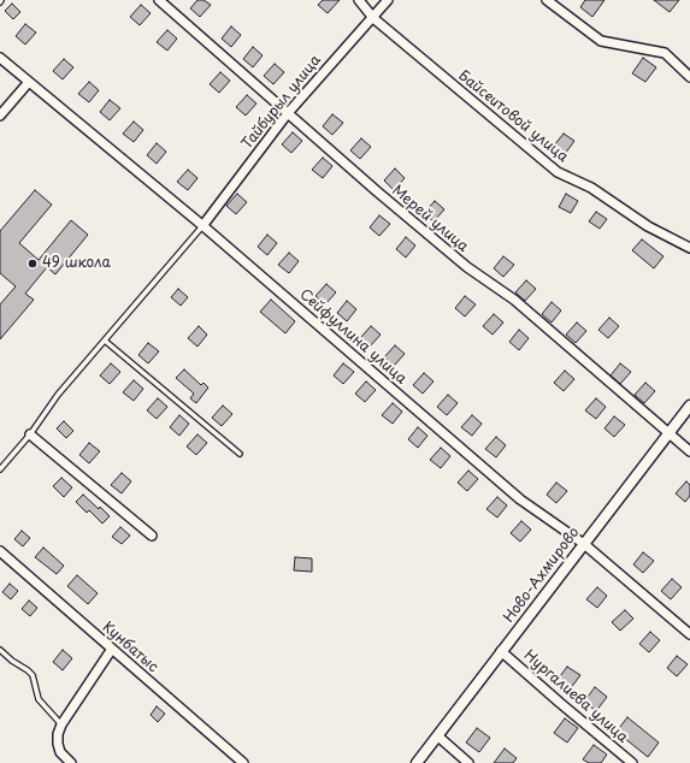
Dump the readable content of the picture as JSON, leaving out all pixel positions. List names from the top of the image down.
{
  "streets": {
    "street": [
      "Тайбурыл улица",
      "Байсеитовой улица",
      "Мерей улица",
      "Сейфуллина улица",
      "Ново-Ахмирово",
      "Кунбатыс",
      "Нургалиева улица"
    ]
  },
  "crossings": [
    ["Тайбурыл улица", "Байсеитовой улица"],
    ["Тайбурыл улица", "Мерей улица"],
    ["Тайбурыл улица", "Сейфуллина улица"],
    ["Мерей улица", "Ново-Ахмирово"],
    ["Сейфуллина улица", "Ново-Ахмирово"],
    ["Ново-Ахмирово", "Нургалиева улица"]
  ],
  "places": ["49 школа"]
}
